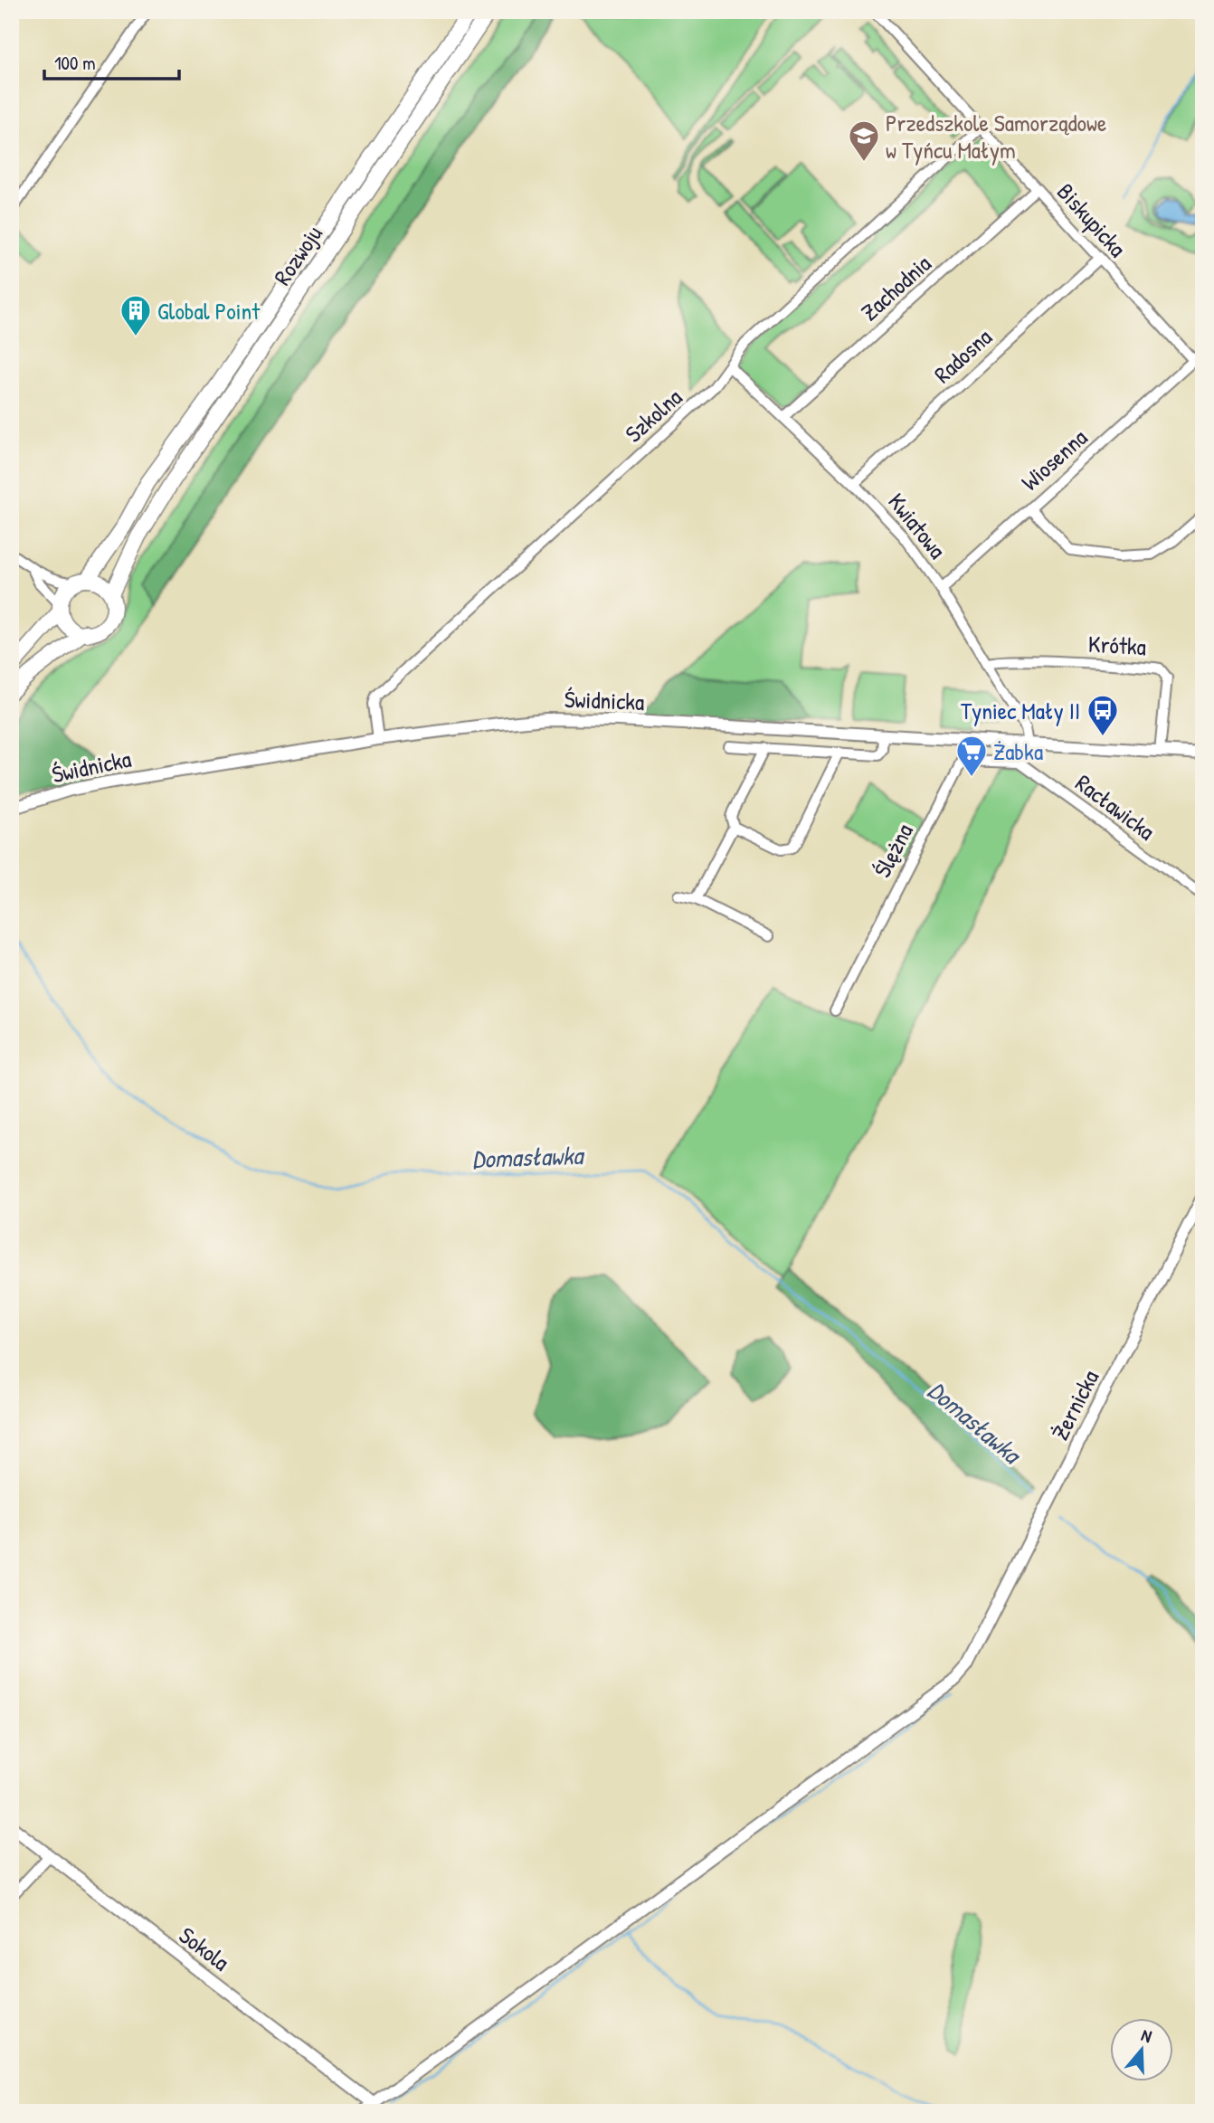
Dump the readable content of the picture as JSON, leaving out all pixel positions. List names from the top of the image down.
{
  "streets": {
    "main road": ["Rozwoju"],
    "street": [
      "Biskupicka",
      "Zachodnia",
      "Radosna",
      "Szkolna",
      "Wiosenna",
      "Kwiatowa",
      "Krótka",
      "Świdnicka",
      "Racławicka",
      "Ślężna",
      "Żernicka",
      "Sokola"
    ]
  },
  "crossings": [
    ["Biskupicka", "Zachodnia"],
    ["Biskupicka", "Radosna"],
    ["Biskupicka", "Szkolna"],
    ["Biskupicka", "Wiosenna"],
    ["Zachodnia", "Kwiatowa"],
    ["Radosna", "Kwiatowa"],
    ["Szkolna", "Kwiatowa"],
    ["Szkolna", "Świdnicka"],
    ["Wiosenna", "Kwiatowa"],
    ["Kwiatowa", "Krótka"],
    ["Kwiatowa", "Świdnicka"],
    ["Krótka", "Świdnicka"],
    ["Racławicka", "Ślężna"],
    ["Żernicka", "Sokola"]
  ],
  "water": ["Domasławka"],
  "places": {
    "school or university": ["Przedszkole Samorządowe w Tyńcu Małym"],
    "building": ["Global Point"],
    "bus stop": ["Tyniec Mały II"],
    "supermarket": ["Żabka"]
  },
  "scale_bar": "100 m",
  "north": "top"
}
